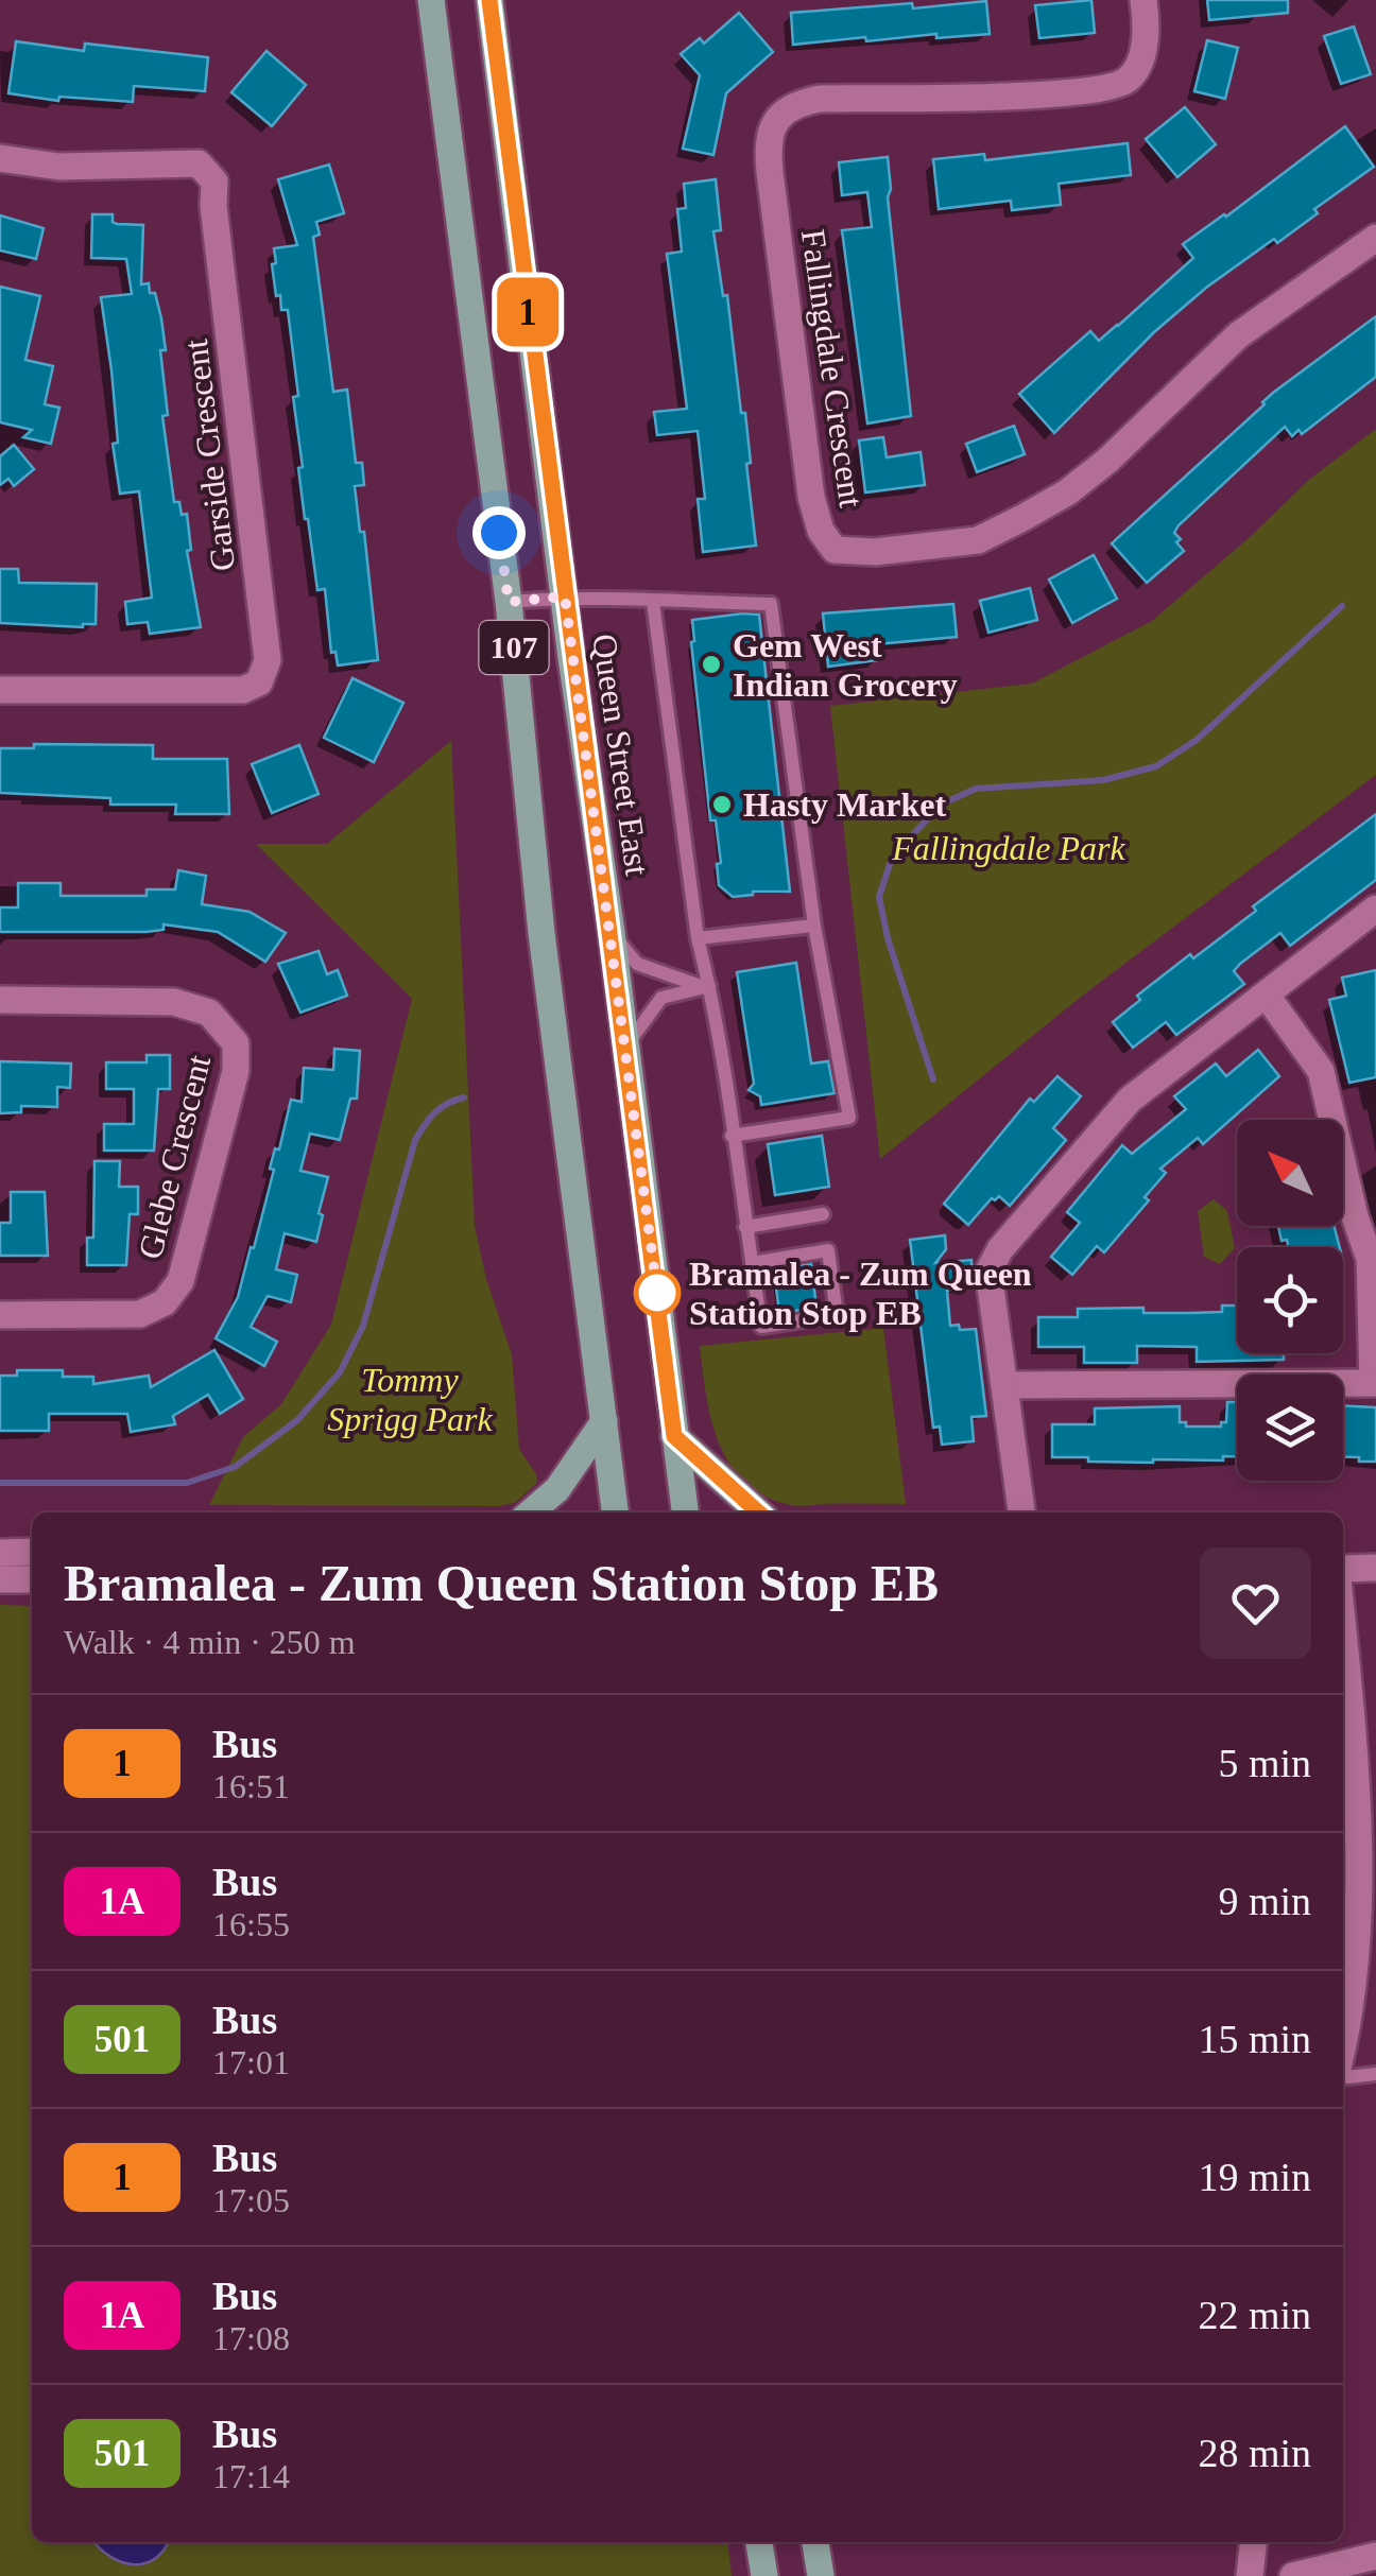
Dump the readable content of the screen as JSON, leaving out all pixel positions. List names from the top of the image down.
{
  "streets": {
    "main road": ["107", "Queen Street East"],
    "street": ["Fallingdale Crescent", "Garside Crescent", "Glebe Crescent"]
  },
  "parks": ["Fallingdale Park", "Tommy Sprigg Park"],
  "places": ["Gem West Indian Grocery", "Hasty Market", "Bramalea - Zum Queen Station Stop EB"],
  "lines": ["bus line 1"],
  "north": "top left",
  "page": {
    "on_map": "1",
    "heading": ["Bramalea - Zum Queen Station Stop EB", "Walk · 4 min · 250 m"],
    "list": [
      {
        "mark": "1",
        "name": "Bus",
        "note": "16:51",
        "value": "5 min"
      },
      {
        "mark": "1A",
        "name": "Bus",
        "note": "16:55",
        "value": "9 min"
      },
      {
        "mark": "501",
        "name": "Bus",
        "note": "17:01",
        "value": "15 min"
      },
      {
        "mark": "1",
        "name": "Bus",
        "note": "17:05",
        "value": "19 min"
      },
      {
        "mark": "1A",
        "name": "Bus",
        "note": "17:08",
        "value": "22 min"
      },
      {
        "mark": "501",
        "name": "Bus",
        "note": "17:14",
        "value": "28 min"
      }
    ]
  }
}
